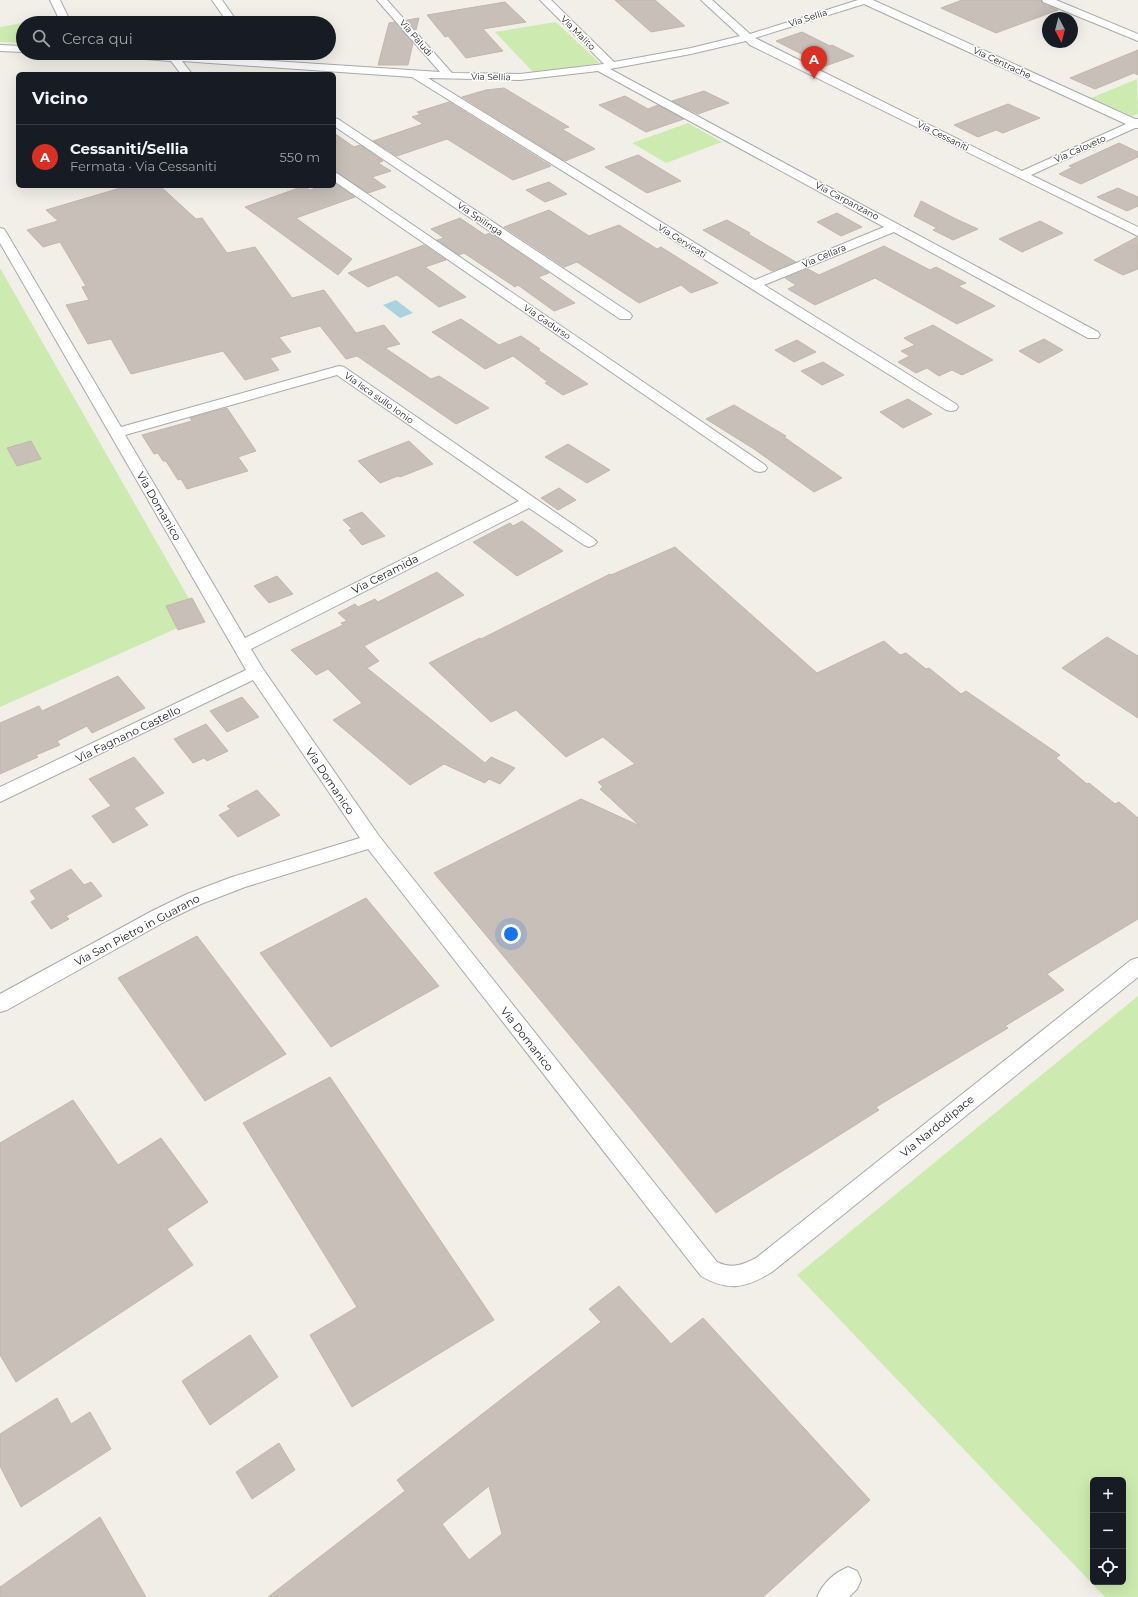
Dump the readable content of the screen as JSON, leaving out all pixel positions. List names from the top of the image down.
{
  "streets": {
    "street": [
      "Via Sellia",
      "Via Malito",
      "Via Paludi",
      "Via Centrache",
      "Via Cessaniti",
      "Via Caloveto",
      "Via Carpanzano",
      "Via Spilinga",
      "Via Cervicati",
      "Via Cellara",
      "Via Gadurso",
      "Via Isca sullo Ionio",
      "Via Domanico",
      "Via Ceramida",
      "Via Fagnano Castello",
      "Via San Pietro in Guarano",
      "Via Nardodipace"
    ]
  },
  "crossings": [
    ["Via Sellia", "Via Malito"],
    ["Via Sellia", "Via Paludi"],
    ["Via Sellia", "Via Centrache"],
    ["Via Sellia", "Via Cessaniti"],
    ["Via Sellia", "Via Carpanzano"],
    ["Via Sellia", "Via Cervicati"],
    ["Via Malito", "Via Carpanzano"],
    ["Via Centrache", "Via Caloveto"],
    ["Via Cessaniti", "Via Caloveto"],
    ["Via Carpanzano", "Via Cellara"],
    ["Via Cervicati", "Via Cellara"],
    ["Via Isca sullo Ionio", "Via Domanico"],
    ["Via Isca sullo Ionio", "Via Ceramida"],
    ["Via Domanico", "Via Ceramida"],
    ["Via Domanico", "Via Fagnano Castello"],
    ["Via Domanico", "Via San Pietro in Guarano"],
    ["Via Domanico", "Via Nardodipace"]
  ],
  "north": "bottom",
  "page": {
    "search": "Cerca qui",
    "pins": "A",
    "heading": "Vicino",
    "list": [
      {
        "mark": "A",
        "name": "Cessaniti/Sellia",
        "note": "Fermata · Via Cessaniti",
        "value": "550 m"
      }
    ],
    "map_buttons": ["+", "−"]
  }
}
